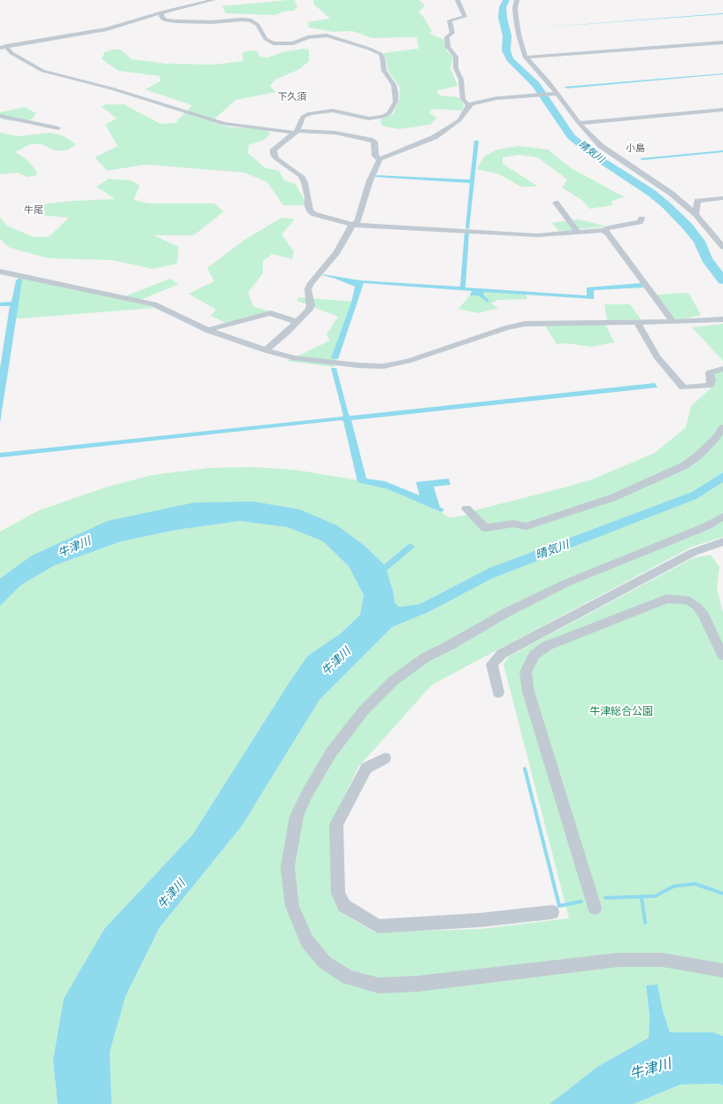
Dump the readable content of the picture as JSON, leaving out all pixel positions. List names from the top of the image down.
{
  "districts": ["下久須", "小島", "牛尾"],
  "water": ["晴気川", "牛津川"],
  "parks": ["牛津総合公園"]
}
